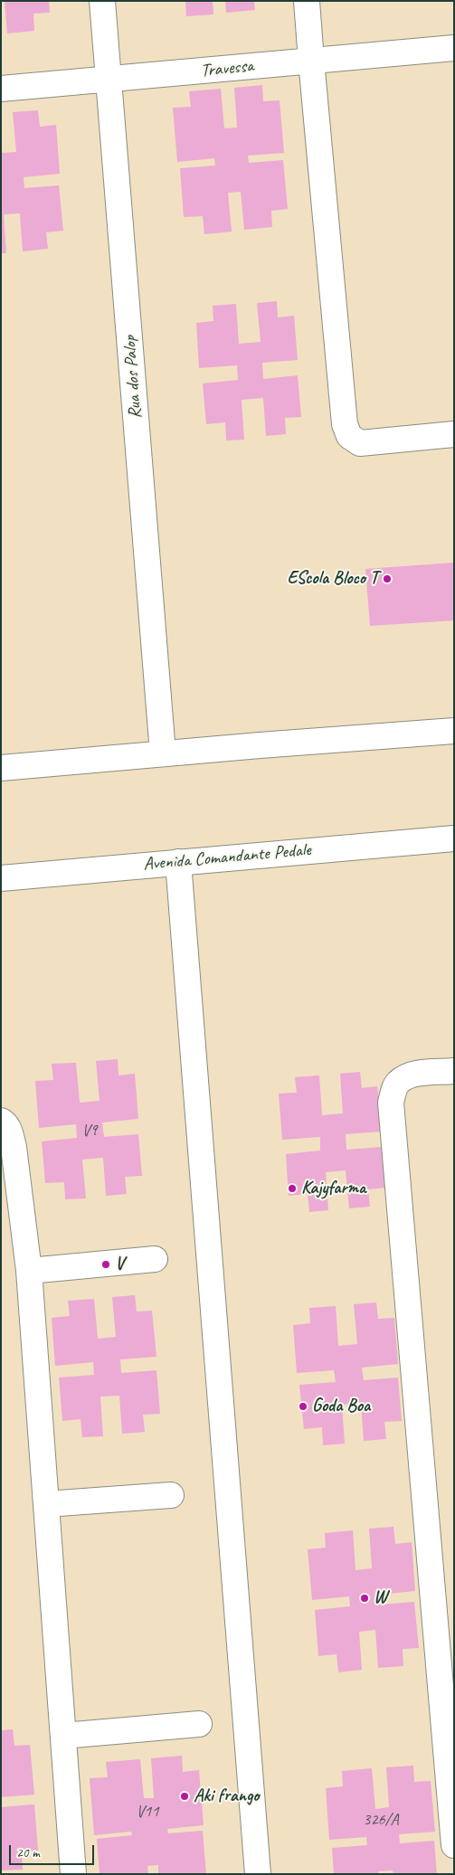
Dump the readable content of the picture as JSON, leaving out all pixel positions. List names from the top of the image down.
{
  "streets": {
    "street": ["Travessa", "Rua dos Palop", "Avenida Comandante Pedale"]
  },
  "crossings": [
    ["Travessa", "Rua dos Palop"]
  ],
  "places": [
    "EScola Bloco T",
    "Kajyfarma",
    "V",
    "Goda Boa",
    "W",
    "Aki frango"
  ],
  "house_numbers": ["V9", "V11", "326/A"],
  "scale_bar": "20 m"
}
